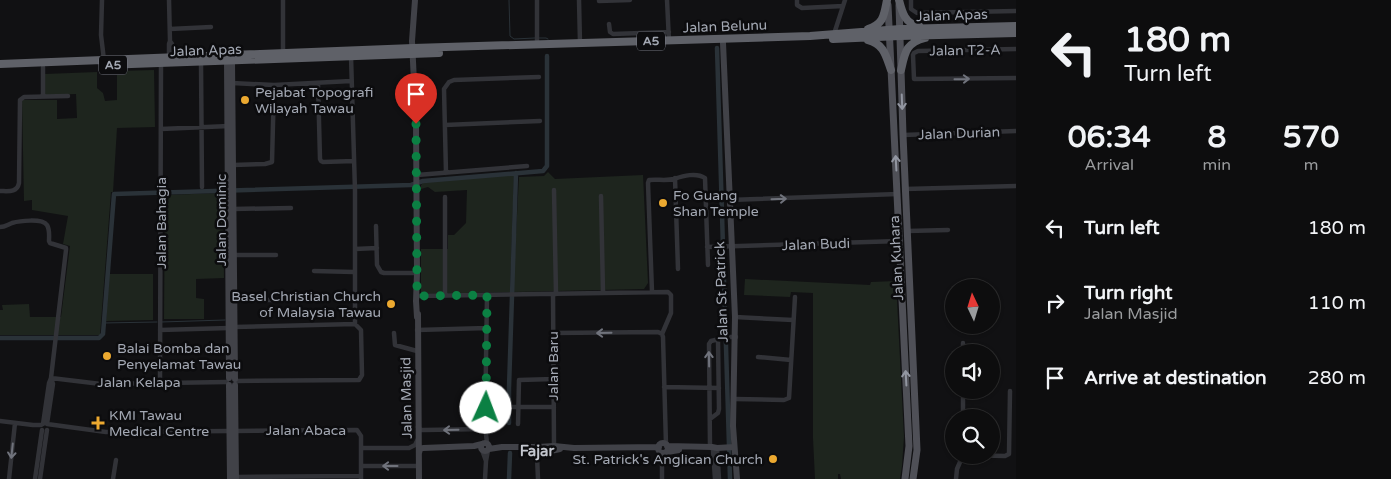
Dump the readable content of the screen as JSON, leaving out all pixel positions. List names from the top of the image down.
{
  "streets": {
    "highway": ["Jalan Apas", "Jalan Belunu", "A5"],
    "main road": ["Jalan Kuhara"],
    "street": [
      "Jalan T2-A",
      "Jalan Durian",
      "Jalan Dominic",
      "Jalan Bahagia",
      "Jalan Budi",
      "Jalan St Patrick",
      "Jalan Baru",
      "Jalan Kelapa",
      "Jalan Masjid",
      "Jalan Abaca"
    ]
  },
  "crossings": [
    ["Jalan Apas", "Jalan Belunu"],
    ["Jalan Apas", "Jalan Dominic"],
    ["Jalan Apas", "Jalan Bahagia"],
    ["Jalan Apas", "Jalan Kuhara"],
    ["Jalan Apas", "Jalan Masjid"],
    ["Jalan Belunu", "Jalan Kuhara"],
    ["Jalan Belunu", "Jalan St Patrick"],
    ["Jalan Belunu", "Jalan Masjid"],
    ["Jalan Durian", "Jalan Kuhara"],
    ["Jalan Dominic", "Jalan Kelapa"],
    ["Jalan Dominic", "Jalan Abaca"],
    ["Jalan Bahagia", "Jalan Kelapa"],
    ["Jalan Budi", "Jalan Kuhara"],
    ["Jalan Budi", "Jalan St Patrick"]
  ],
  "districts": ["Fajar"],
  "places": {
    "other": [
      "Pejabat Topografi Wilayah Tawau",
      "Fo Guang Shan Temple",
      "Basel Christian Church of Malaysia Tawau",
      "Balai Bomba dan Penyelamat Tawau",
      "St. Patrick's Anglican Church"
    ],
    "health": ["KMI Tawau Medical Centre"]
  },
  "north": "top",
  "page": {
    "turn": ["180 m", "Turn left"],
    "eta": [
      "06:34",
      "Arrival",
      "8",
      "min",
      "570",
      "m"
    ],
    "list": [
      {
        "name": "Turn left",
        "value": "180 m"
      },
      {
        "name": "Turn right",
        "note": "Jalan Masjid",
        "value": "110 m"
      },
      {
        "name": "Arrive at destination",
        "value": "280 m"
      }
    ]
  }
}
